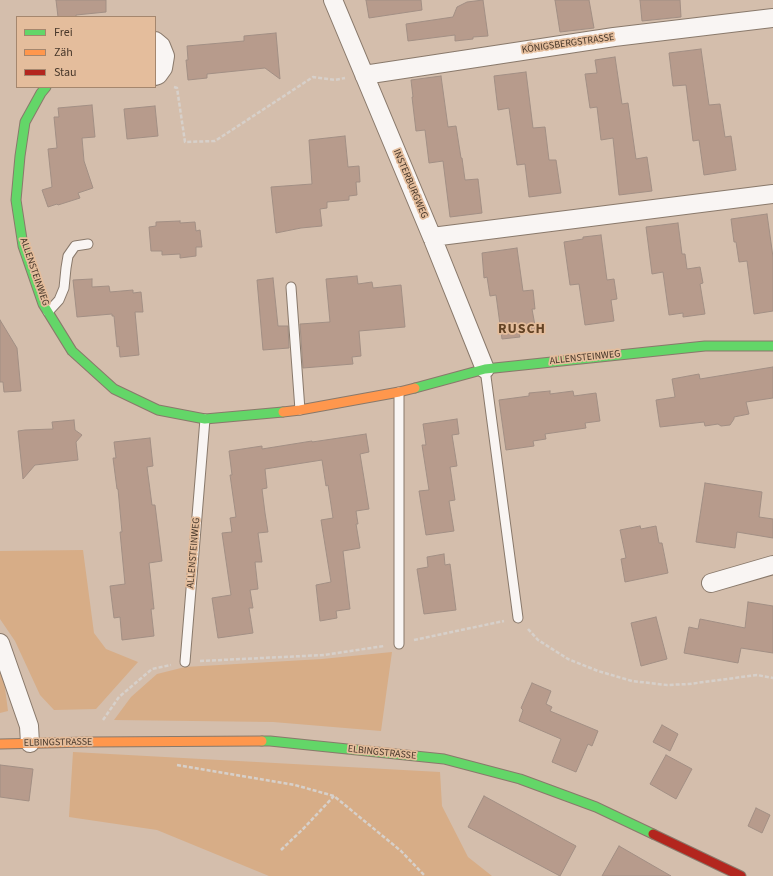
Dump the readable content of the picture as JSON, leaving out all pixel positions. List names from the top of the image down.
{
  "streets": {
    "street": [
      "KÖNIGSBERGSTRASSE",
      "INSTERBURGWEG",
      "ALLENSTEINWEG",
      "ELBINGSTRASSE"
    ]
  },
  "crossings": [
    ["KÖNIGSBERGSTRASSE", "INSTERBURGWEG"],
    ["INSTERBURGWEG", "ALLENSTEINWEG"]
  ],
  "districts": ["RUSCH"],
  "legend": ["Frei", "Zäh", "Stau"]
}
